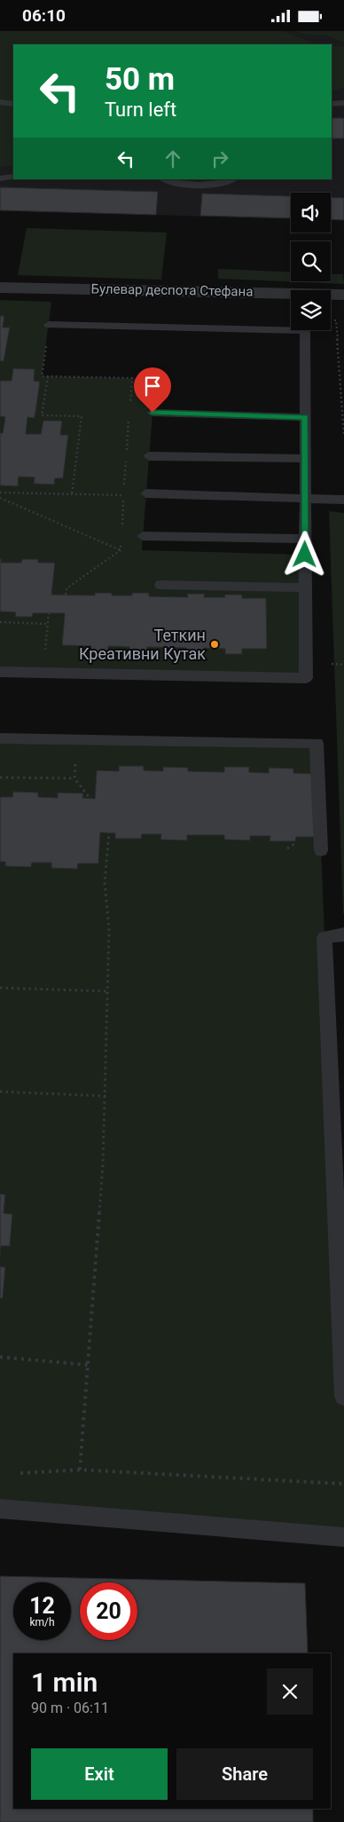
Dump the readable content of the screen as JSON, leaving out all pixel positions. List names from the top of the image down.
{
  "streets": {
    "street": ["Булевар деспота Стефана"]
  },
  "places": ["Теткин Креативни Кутак"],
  "page": {
    "status": "06:10",
    "turn": ["50 m", "Turn left"],
    "speed": "12 km/h",
    "limit": "20",
    "heading": ["1 min", "90 m · 06:11"],
    "buttons": ["Exit", "Share"]
  }
}
